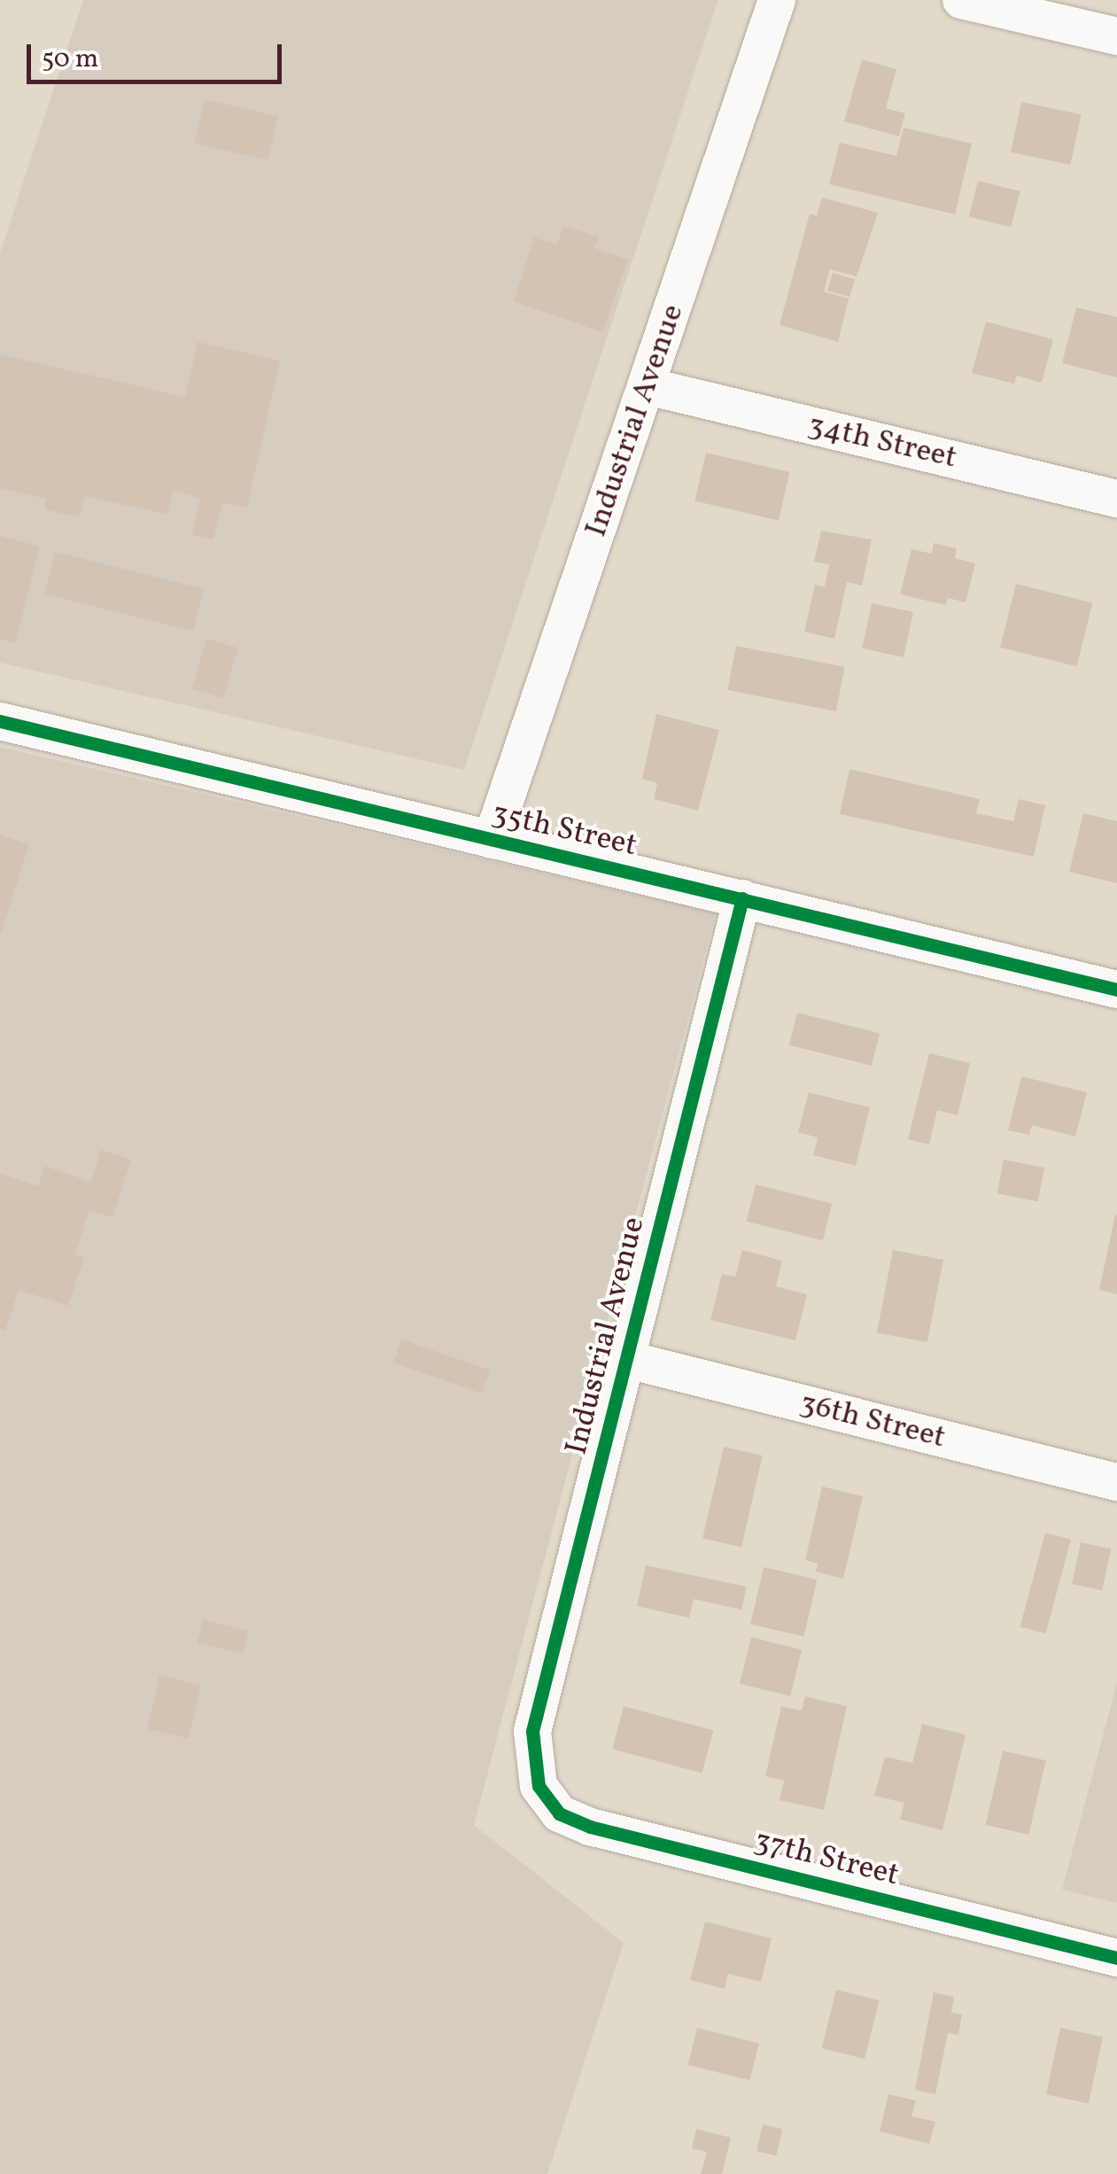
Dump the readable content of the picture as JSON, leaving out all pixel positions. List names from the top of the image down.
{
  "streets": {
    "street": [
      "Industrial Avenue",
      "34th Street",
      "35th Street",
      "36th Street",
      "37th Street"
    ]
  },
  "crossings": [
    ["Industrial Avenue", "34th Street"],
    ["Industrial Avenue", "35th Street"],
    ["Industrial Avenue", "36th Street"],
    ["Industrial Avenue", "37th Street"]
  ],
  "scale_bar": "50 m"
}
